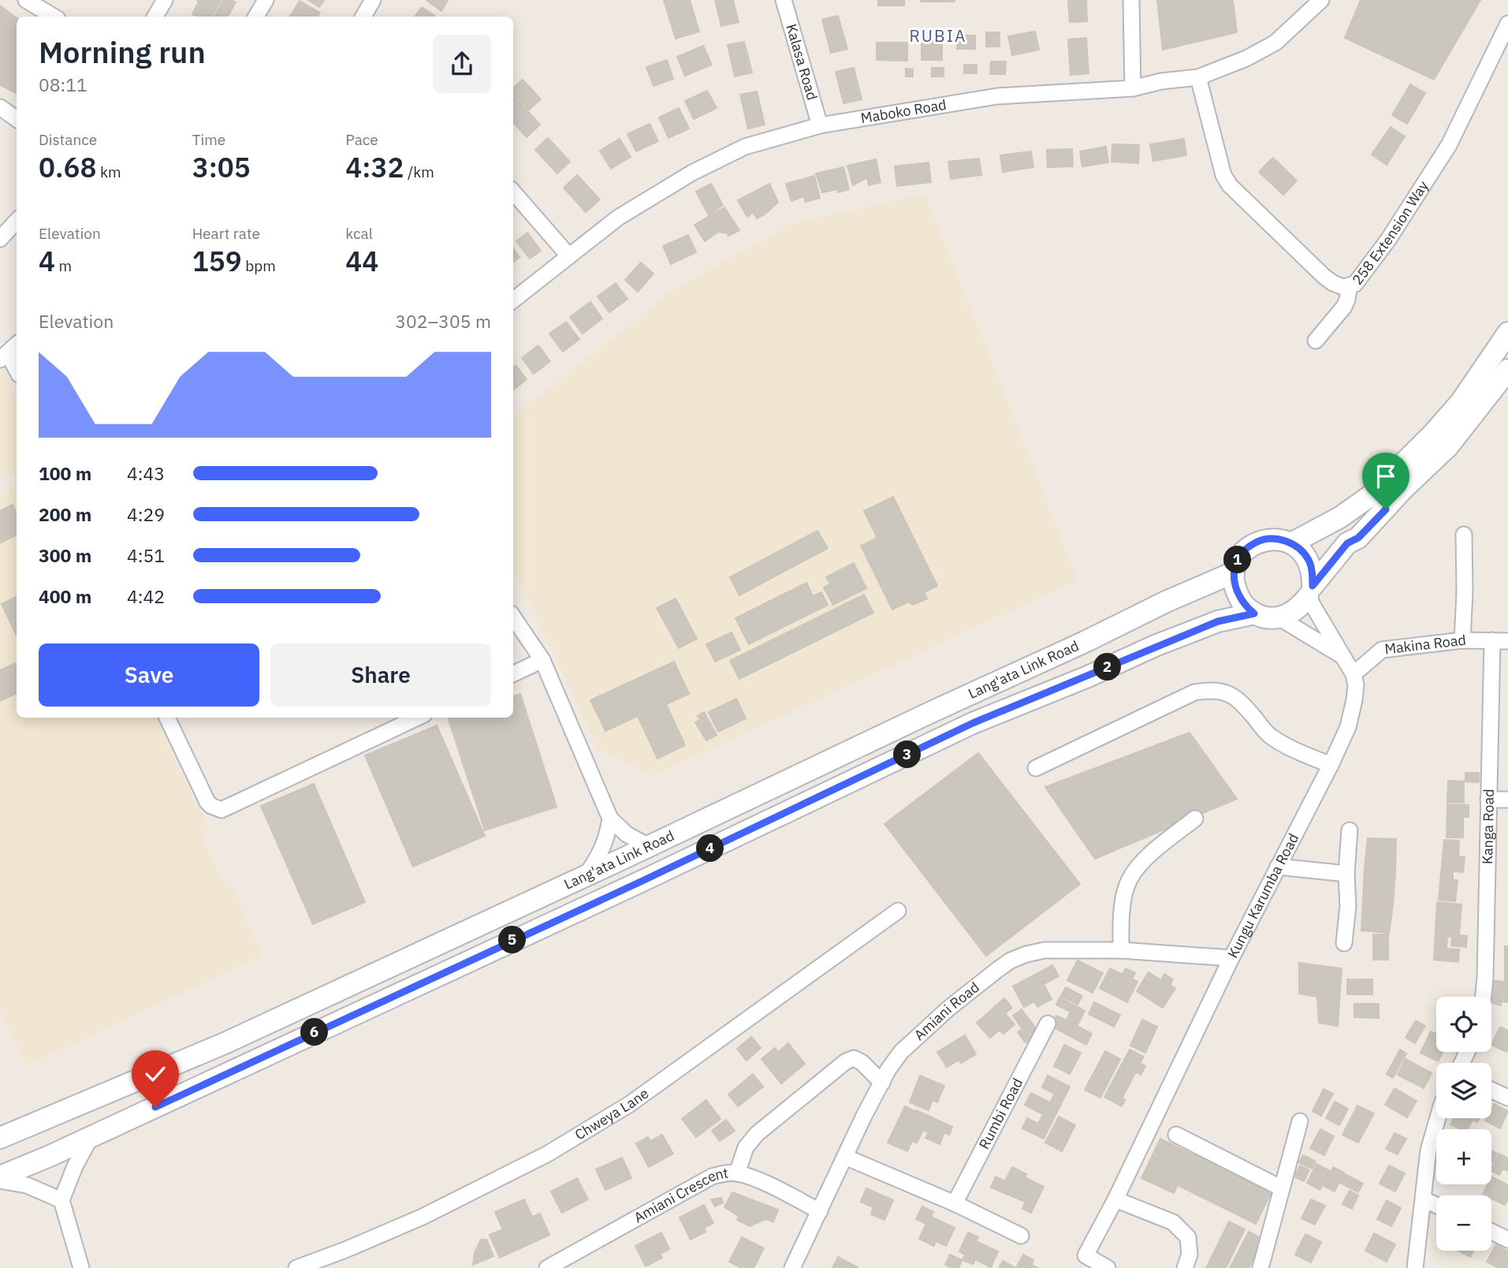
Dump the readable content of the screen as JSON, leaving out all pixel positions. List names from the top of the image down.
{
  "streets": {
    "main road": ["Lang'ata Link Road"],
    "street": [
      "Kalasa Road",
      "Maboko Road",
      "258 Extension Way",
      "Makina Road",
      "Kanga Road",
      "Kungu Karumba Road",
      "Amiani Road",
      "Chweya Lane",
      "Rumbi Road",
      "Amiani Crescent"
    ]
  },
  "crossings": [
    ["Kalasa Road", "Maboko Road"],
    ["Maboko Road", "258 Extension Way"],
    ["Makina Road", "Kanga Road"],
    ["Makina Road", "Kungu Karumba Road"],
    ["Lang'ata Link Road", "Kungu Karumba Road"],
    ["Kungu Karumba Road", "Amiani Road"],
    ["Amiani Road", "Amiani Crescent"]
  ],
  "districts": ["RUBIA"],
  "page": {
    "heading": ["Morning run", "08:11"],
    "stats": [
      ["Distance", "0.68 km"],
      ["Time", "3:05"],
      ["Pace", "4:32 /km"],
      ["Elevation", "4 m"],
      ["Heart rate", "159 bpm"],
      ["kcal", "44"]
    ],
    "chart": ["Elevation", "302–305 m"],
    "list": [
      {
        "name": "100 m",
        "note": "4:43"
      },
      {
        "name": "200 m",
        "note": "4:29"
      },
      {
        "name": "300 m",
        "note": "4:51"
      },
      {
        "name": "400 m",
        "note": "4:42"
      }
    ],
    "pins": [
      "1",
      "2",
      "3",
      "4",
      "5",
      "6"
    ],
    "buttons": ["Save", "Share"],
    "map_buttons": ["+", "−"]
  }
}
